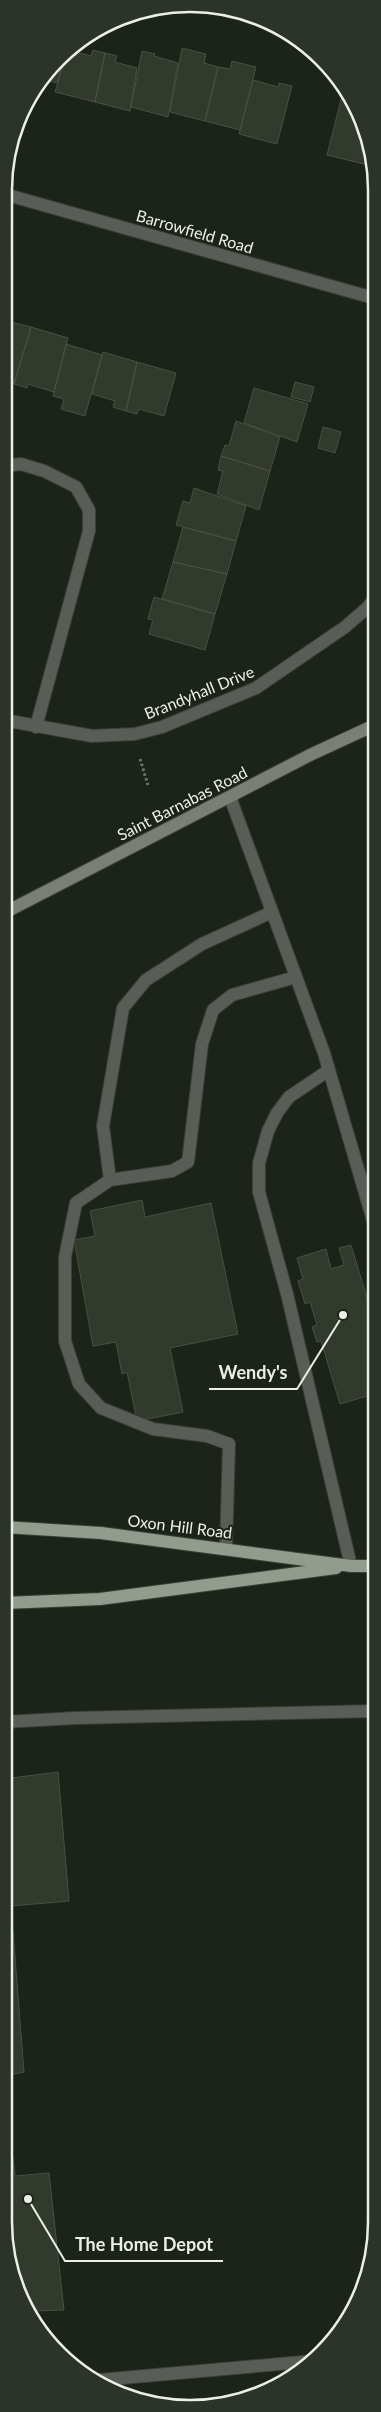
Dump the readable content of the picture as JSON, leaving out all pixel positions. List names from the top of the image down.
{
  "streets": {
    "main road": ["Saint Barnabas Road", "Oxon Hill Road"],
    "street": ["Barrowfield Road", "Brandyhall Drive"]
  },
  "places": ["Wendy's", "The Home Depot"]
}
